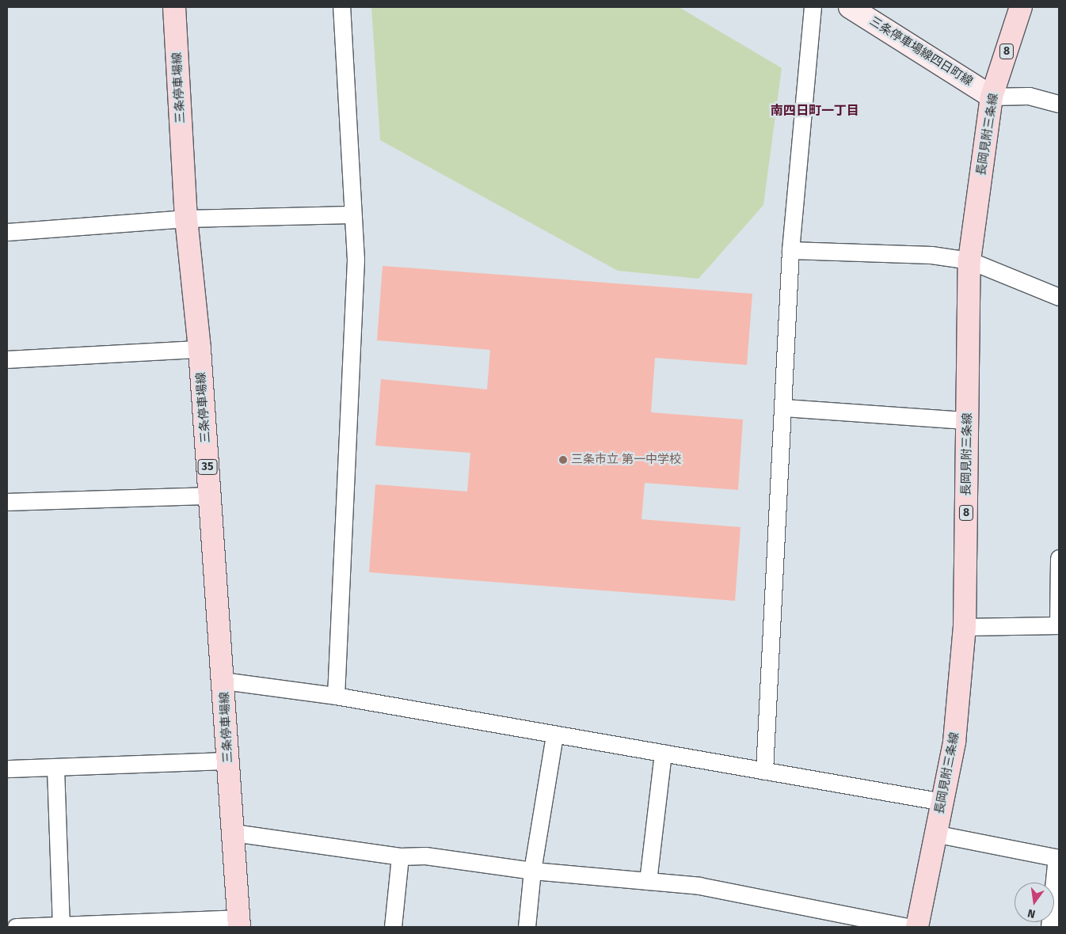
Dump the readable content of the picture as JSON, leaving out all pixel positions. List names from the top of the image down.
{
  "streets": {
    "main road": [
      "三条停車場線四日町線",
      "8",
      "三条停車場線",
      "長岡見附三条線",
      "35"
    ]
  },
  "crossings": [
    ["三条停車場線四日町線", "長岡見附三条線"]
  ],
  "districts": ["南四日町一丁目"],
  "places": ["三条市立 第一中学校"],
  "north": "bottom"
}
